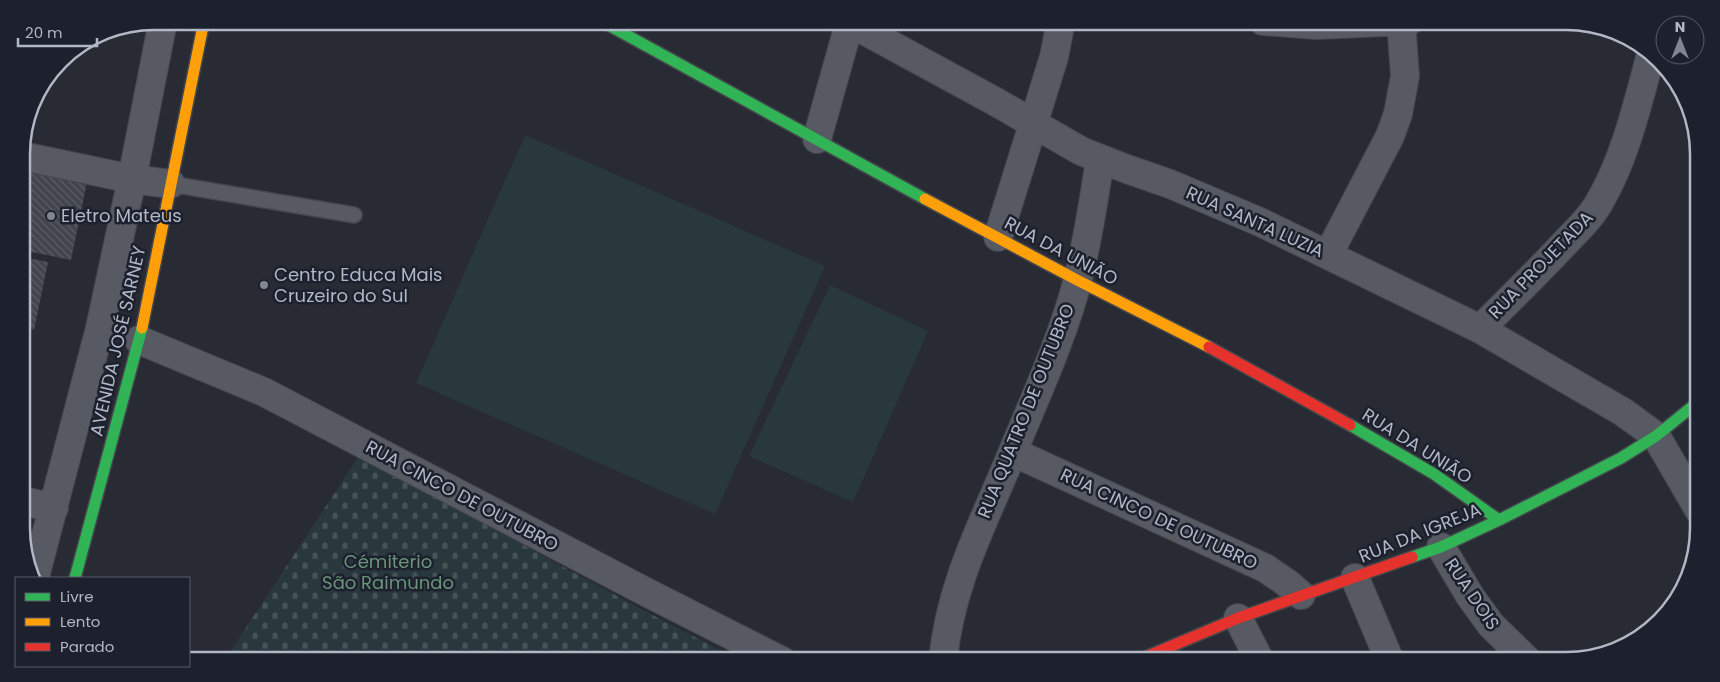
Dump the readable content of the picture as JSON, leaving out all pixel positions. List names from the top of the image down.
{
  "streets": {
    "street": [
      "RUA SANTA LUZIA",
      "RUA DA UNIÃO",
      "RUA PROJETADA",
      "AVENIDA JOSÉ SARNEY",
      "RUA QUATRO DE OUTUBRO",
      "RUA CINCO DE OUTUBRO",
      "RUA DA IGREJA",
      "RUA DOIS"
    ]
  },
  "crossings": [
    ["RUA SANTA LUZIA", "RUA PROJETADA"],
    ["RUA SANTA LUZIA", "RUA QUATRO DE OUTUBRO"],
    ["RUA SANTA LUZIA", "RUA DA IGREJA"],
    ["RUA DA UNIÃO", "RUA QUATRO DE OUTUBRO"],
    ["RUA DA UNIÃO", "RUA DA IGREJA"],
    ["AVENIDA JOSÉ SARNEY", "RUA CINCO DE OUTUBRO"],
    ["RUA QUATRO DE OUTUBRO", "RUA CINCO DE OUTUBRO"],
    ["RUA CINCO DE OUTUBRO", "RUA DA IGREJA"],
    ["RUA DA IGREJA", "RUA DOIS"]
  ],
  "parks": ["Cémiterio São Raimundo"],
  "places": ["Eletro Mateus", "Centro Educa Mais Cruzeiro do Sul"],
  "legend": ["Livre", "Lento", "Parado"],
  "scale_bar": "20 m",
  "north": "top"
}
